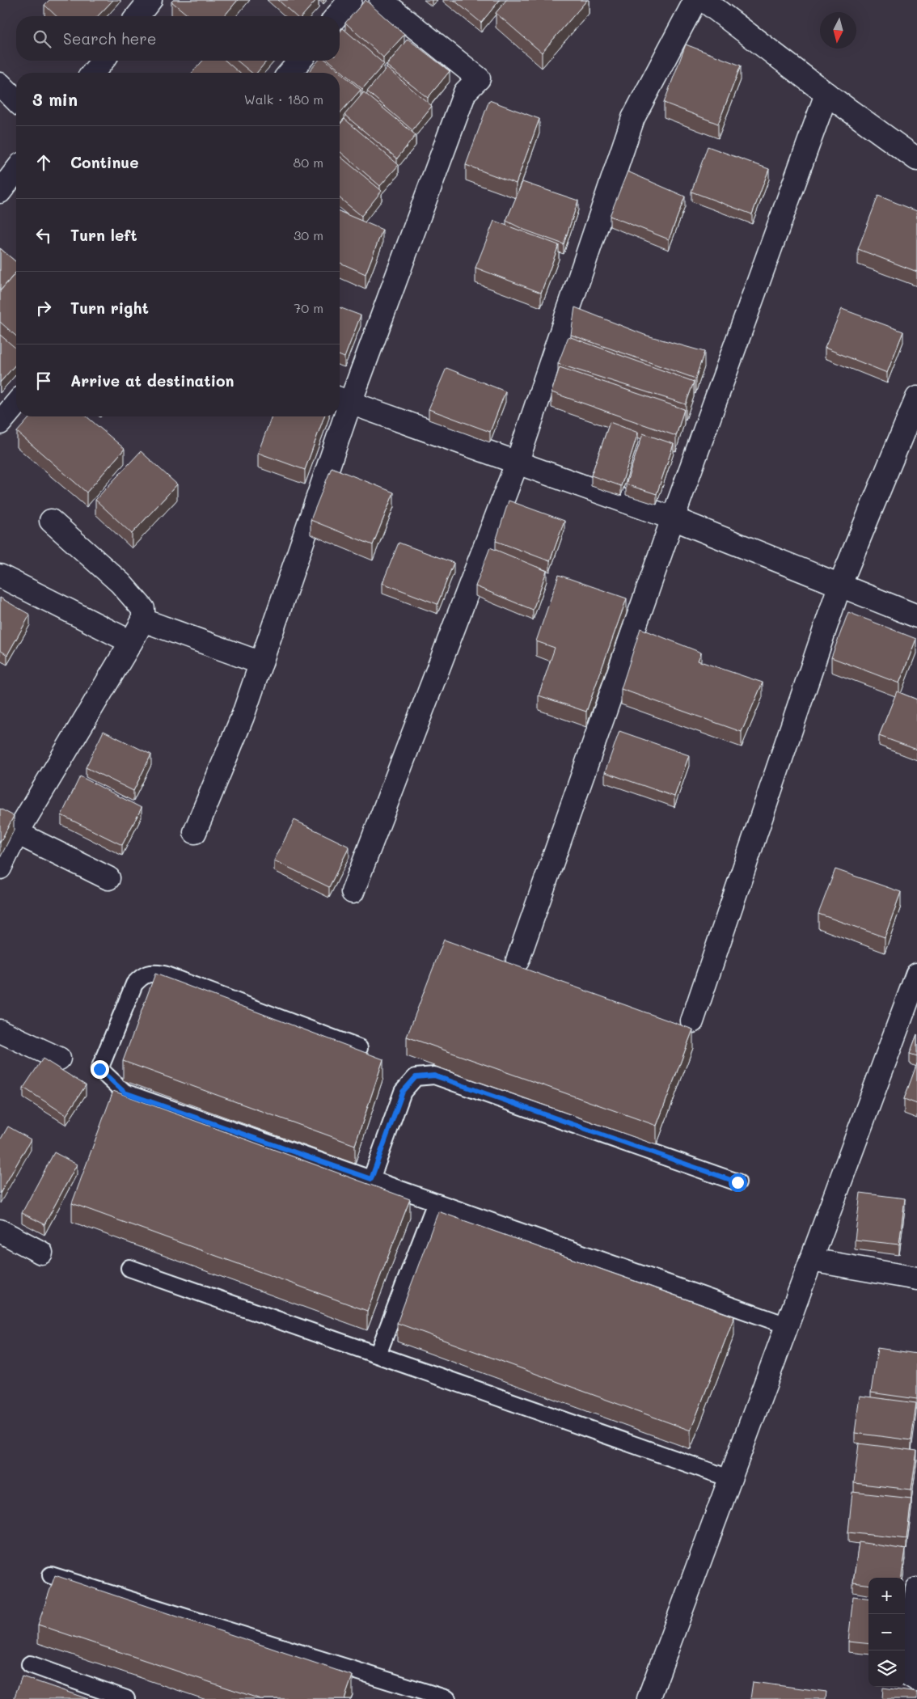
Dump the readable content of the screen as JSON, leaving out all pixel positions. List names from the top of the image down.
{
  "north": "bottom",
  "page": {
    "search": "Search here",
    "heading": ["3 min", "Walk · 180 m"],
    "list": [
      ["Continue", "80 m"],
      ["Turn left", "30 m"],
      ["Turn right", "70 m"],
      "Arrive at destination"
    ],
    "map_buttons": ["+", "−"]
  }
}
